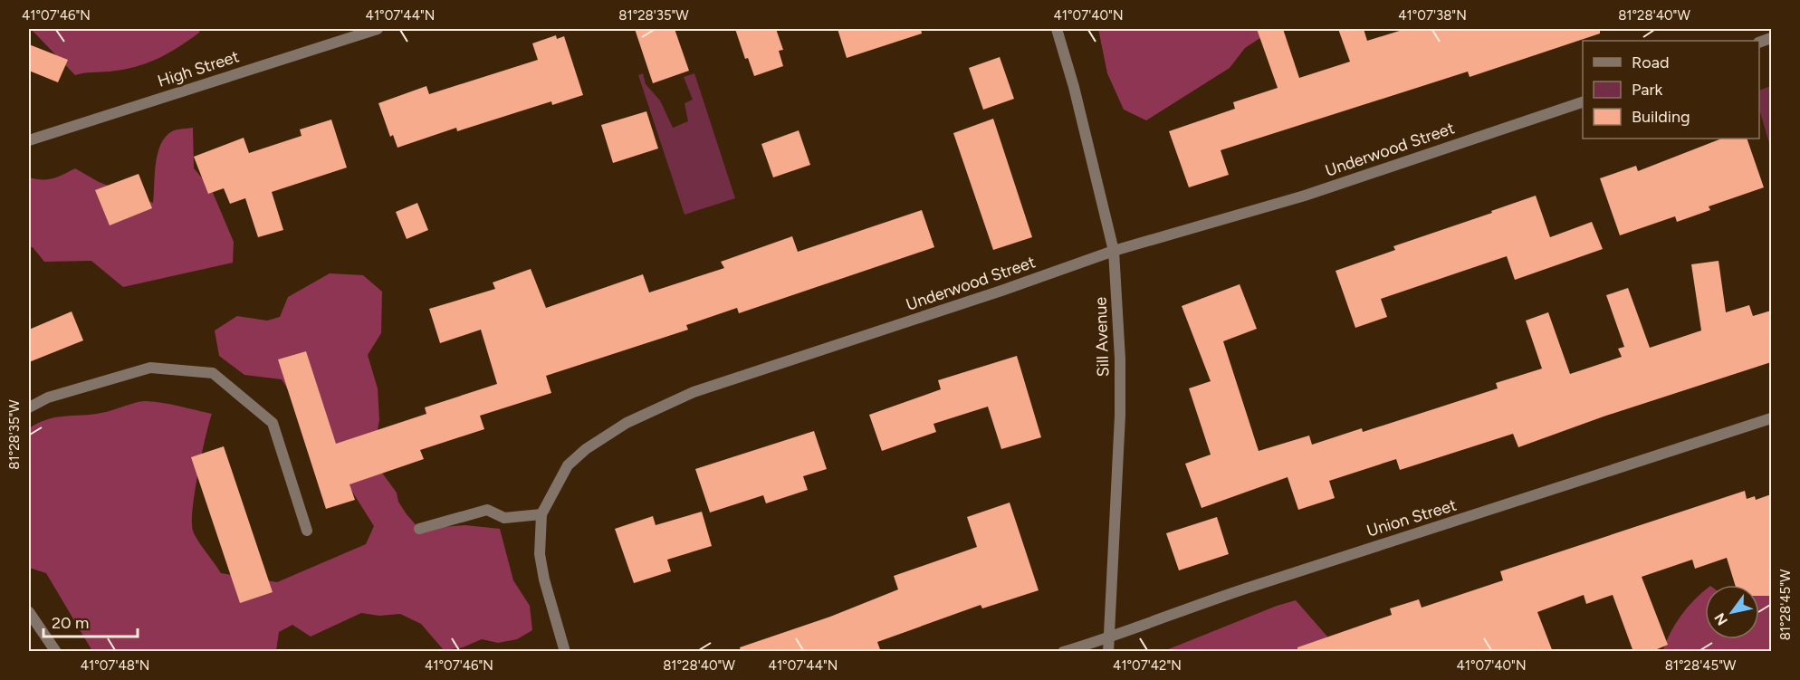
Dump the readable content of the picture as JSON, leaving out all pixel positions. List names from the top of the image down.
{
  "streets": {
    "street": [
      "High Street",
      "Underwood Street",
      "Sill Avenue",
      "Union Street"
    ]
  },
  "crossings": [
    ["Underwood Street", "Sill Avenue"],
    ["Sill Avenue", "Union Street"]
  ],
  "legend": ["Road", "Park", "Building"],
  "scale_bar": "20 m",
  "north": "bottom left",
  "coordinates": [
    "41°07'46\"N",
    "41°07'44\"N",
    "81°28'35\"W",
    "41°07'40\"N",
    "41°07'38\"N",
    "81°28'40\"W",
    "81°28'45\"W",
    "41°07'48\"N",
    "41°07'42\"N"
  ]
}
